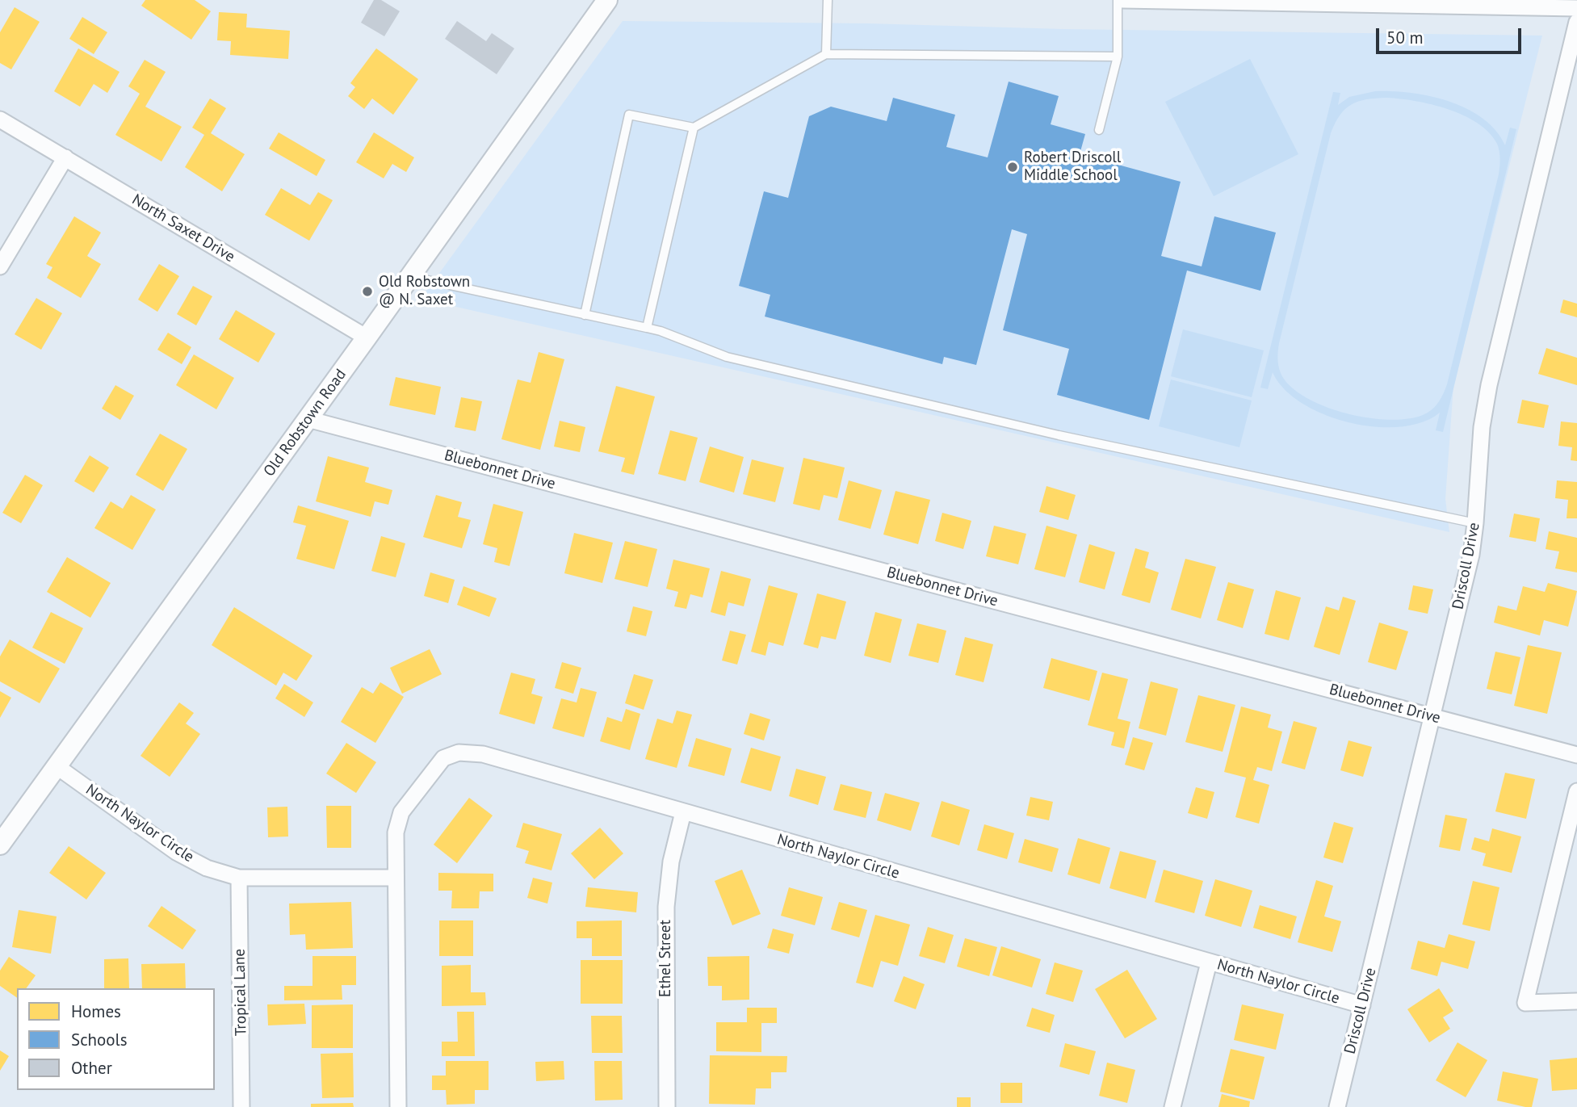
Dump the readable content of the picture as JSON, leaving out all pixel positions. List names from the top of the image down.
{
  "streets": {
    "street": [
      "North Saxet Drive",
      "Old Robstown Road",
      "Bluebonnet Drive",
      "Driscoll Drive",
      "North Naylor Circle",
      "Ethel Street",
      "Tropical Lane"
    ]
  },
  "crossings": [
    ["North Saxet Drive", "Old Robstown Road"],
    ["Old Robstown Road", "Bluebonnet Drive"],
    ["Old Robstown Road", "North Naylor Circle"],
    ["Bluebonnet Drive", "Driscoll Drive"],
    ["Driscoll Drive", "North Naylor Circle"],
    ["North Naylor Circle", "Ethel Street"],
    ["North Naylor Circle", "Tropical Lane"]
  ],
  "places": ["Robert Driscoll Middle School", "Old Robstown @ N. Saxet"],
  "legend": ["Homes", "Schools", "Other"],
  "scale_bar": "50 m"
}
